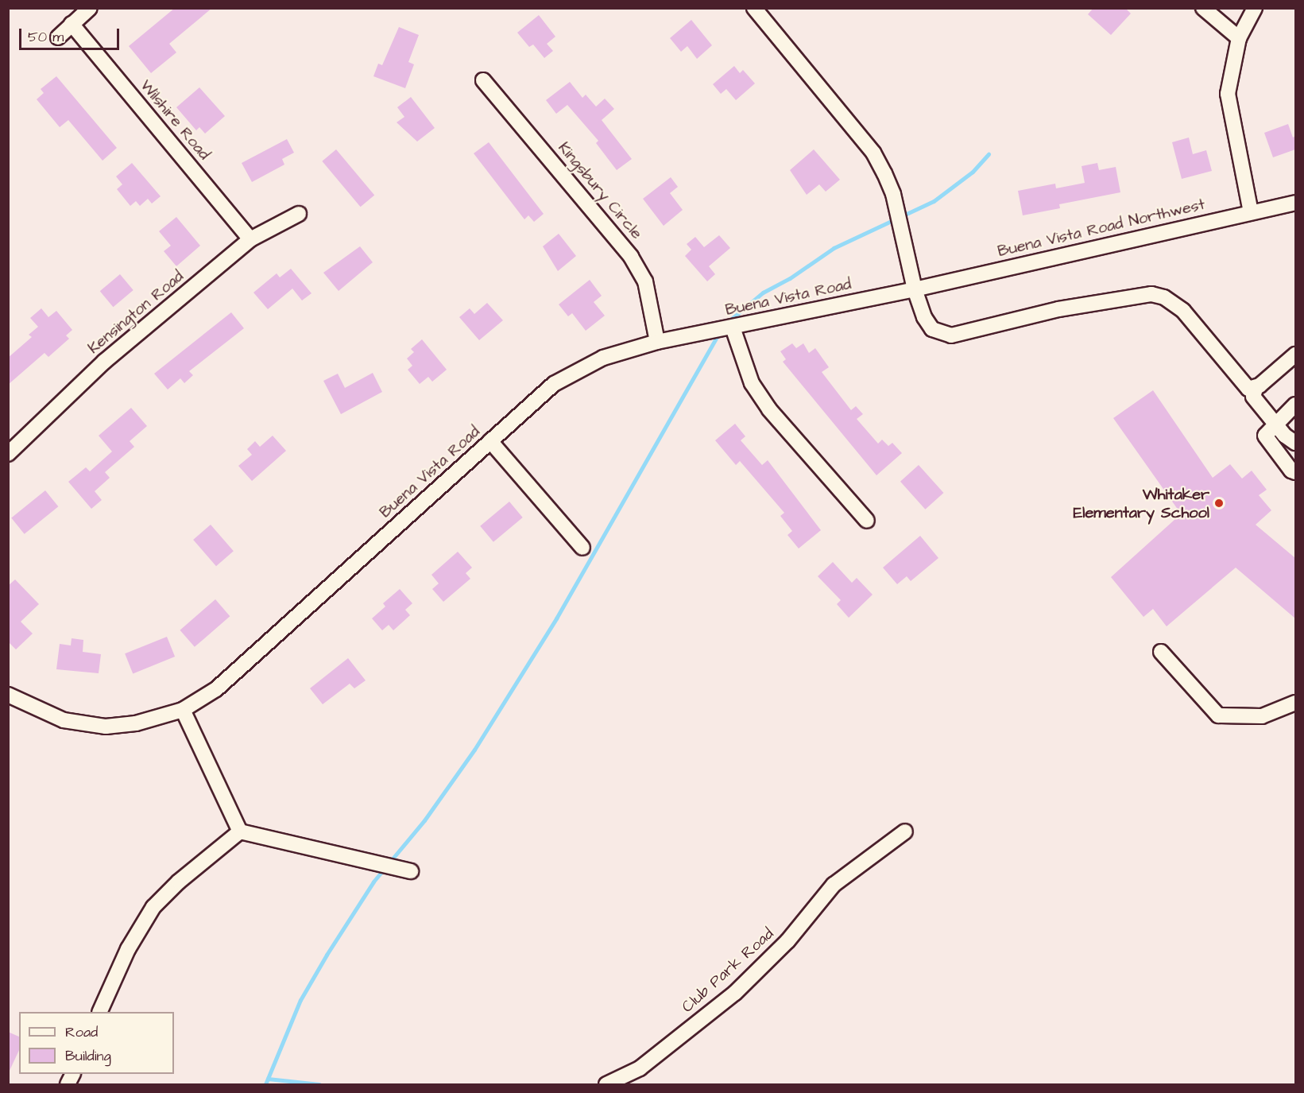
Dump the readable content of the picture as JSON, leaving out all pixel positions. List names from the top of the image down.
{
  "streets": {
    "street": [
      "Wilshire Road",
      "Kingsbury Circle",
      "Buena Vista Road Northwest",
      "Buena Vista Road",
      "Kensington Road",
      "Club Park Road"
    ]
  },
  "crossings": [
    ["Wilshire Road", "Kensington Road"],
    ["Kingsbury Circle", "Buena Vista Road"],
    ["Buena Vista Road Northwest", "Buena Vista Road"]
  ],
  "places": ["Whitaker Elementary School"],
  "legend": ["Road", "Building"],
  "scale_bar": "50 m"
}
